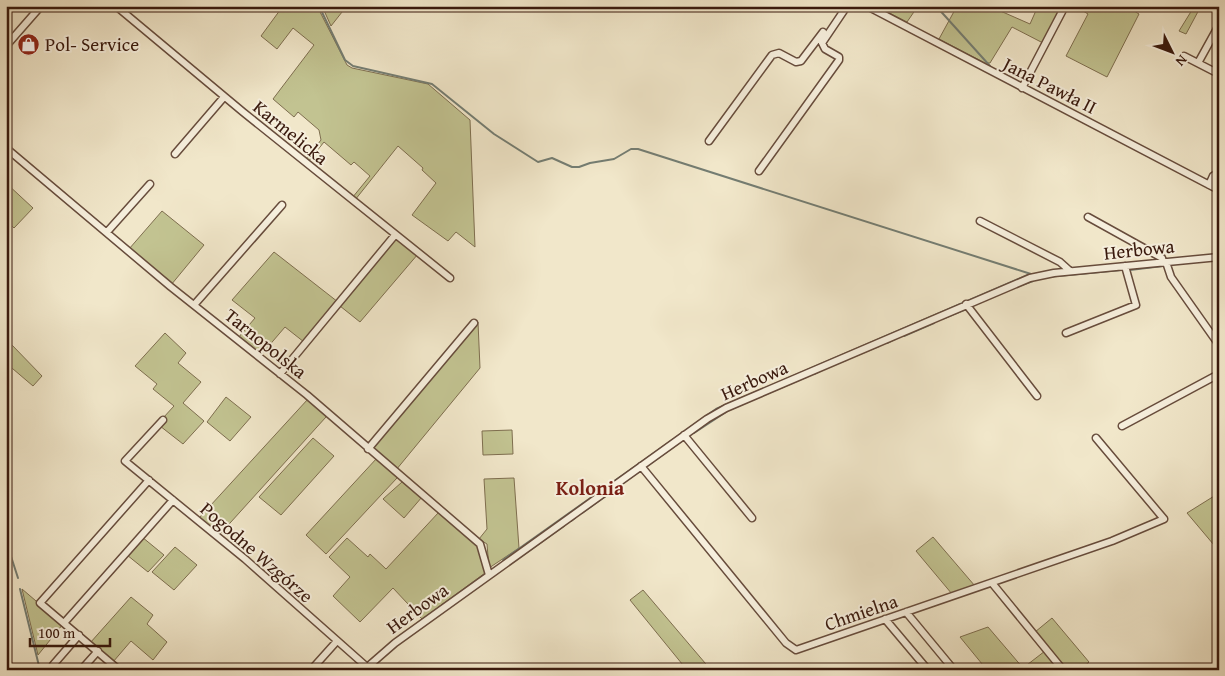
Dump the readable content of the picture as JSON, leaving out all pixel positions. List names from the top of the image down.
{
  "streets": {
    "street": [
      "Jana Pawła II",
      "Karmelicka",
      "Herbowa",
      "Tarnopolska",
      "Pogodne Wzgórze",
      "Chmielna"
    ]
  },
  "crossings": [
    ["Herbowa", "Tarnopolska"],
    ["Herbowa", "Pogodne Wzgórze"],
    ["Herbowa", "Chmielna"]
  ],
  "districts": ["Kolonia"],
  "places": {
    "shop": ["Pol- Service"]
  },
  "scale_bar": "100 m",
  "north": "bottom right"
}
